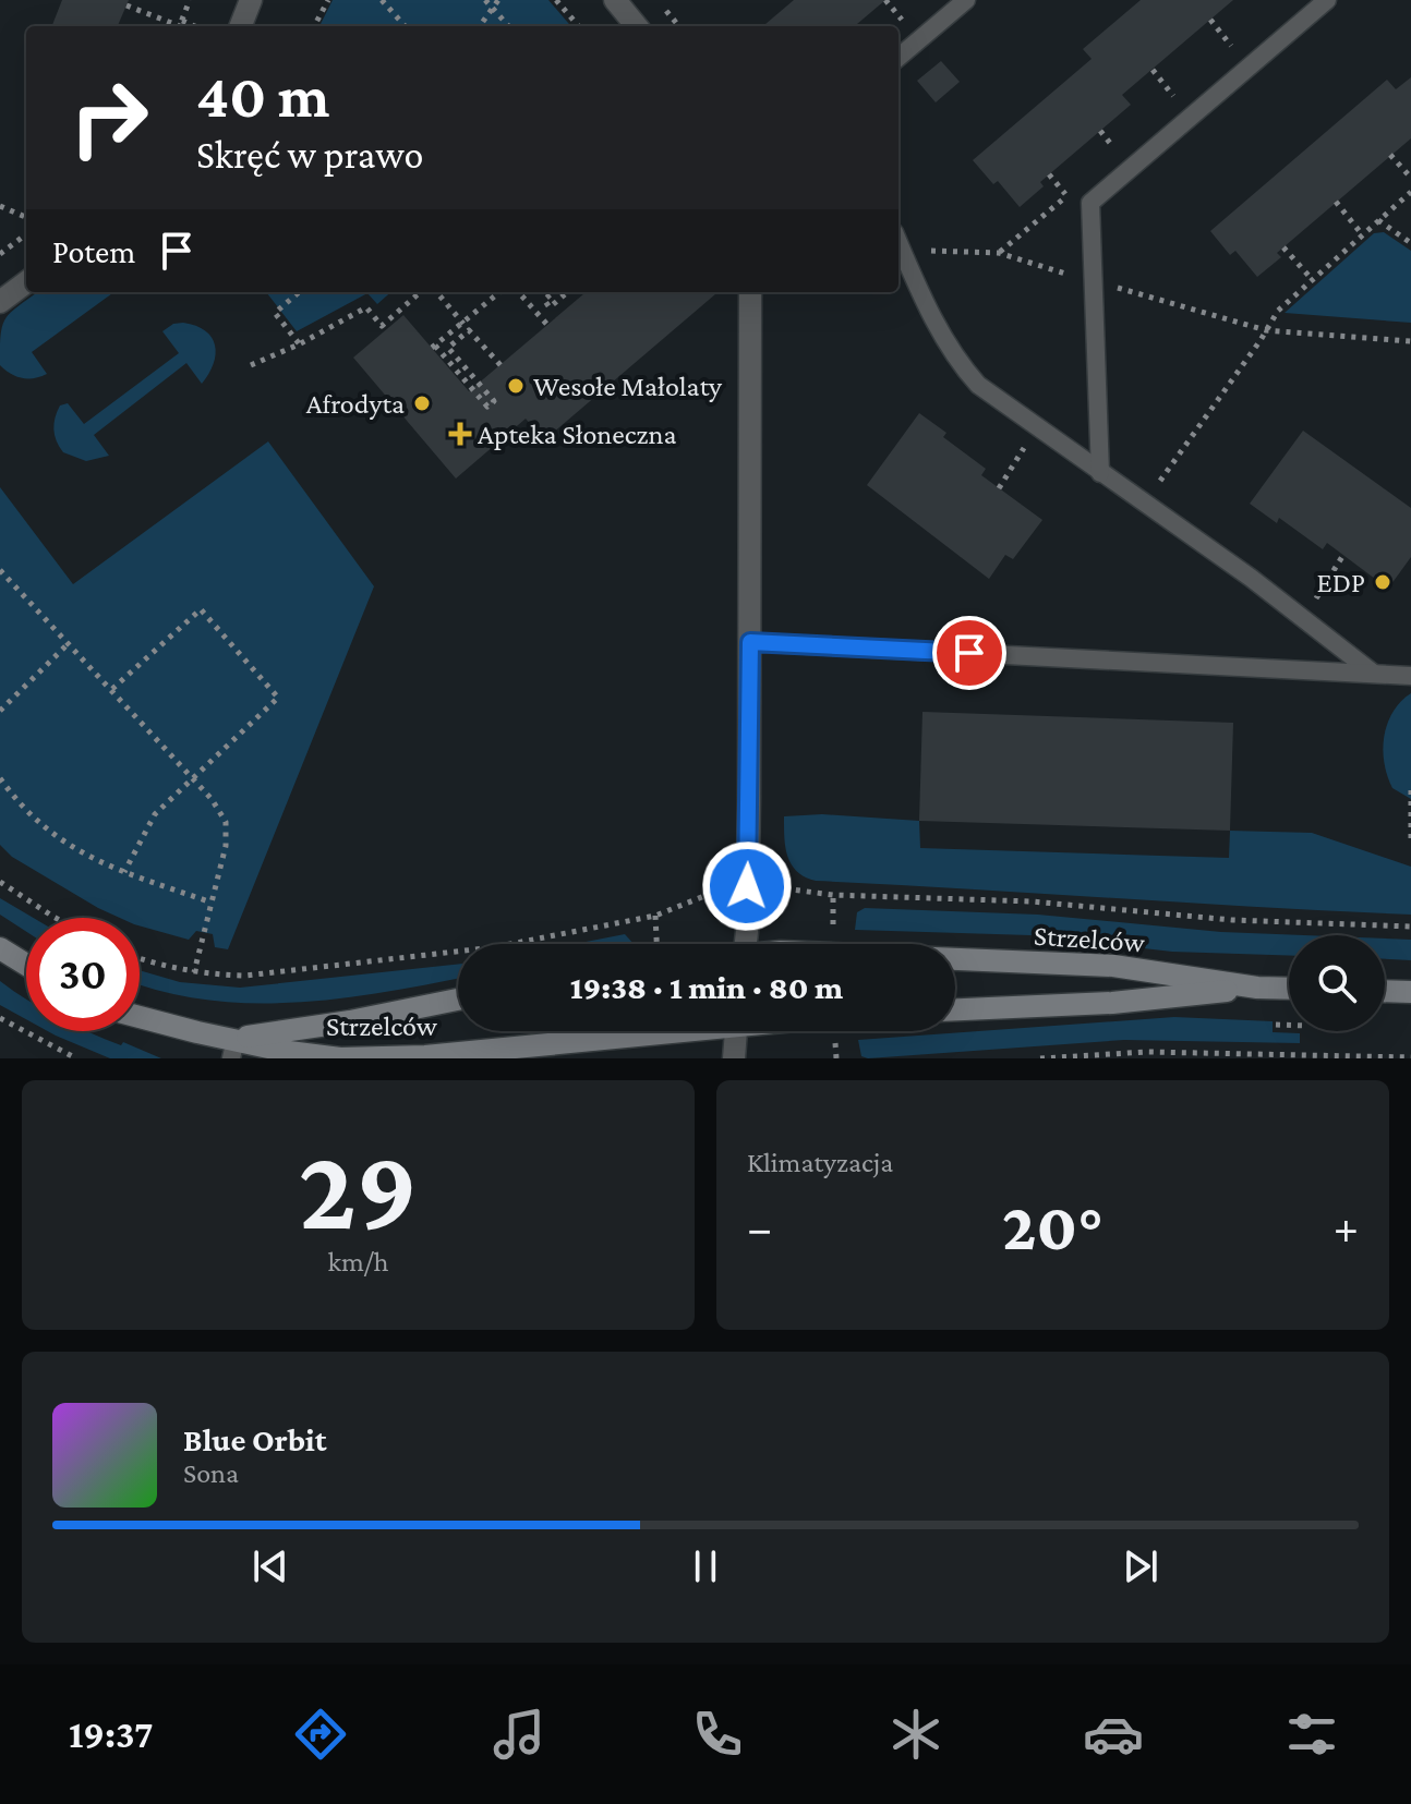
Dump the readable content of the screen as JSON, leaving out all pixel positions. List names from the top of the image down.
{
  "streets": {
    "street": ["Strzelców"]
  },
  "places": {
    "other": ["Wesołe Małolaty", "Afrodyta", "EDP"],
    "health": ["Apteka Słoneczna"]
  },
  "page": {
    "turn": ["40 m", "Skręć w prawo"],
    "then": "Potem",
    "limit": "30",
    "trip": "19:38 · 1 min · 80 m",
    "tile": [
      ["29", "km/h"],
      "Klimatyzacja"
    ],
    "heat": ["−", "20°", "+"],
    "song": ["Blue Orbit", "Sona"],
    "tabs": "19:37"
  }
}
